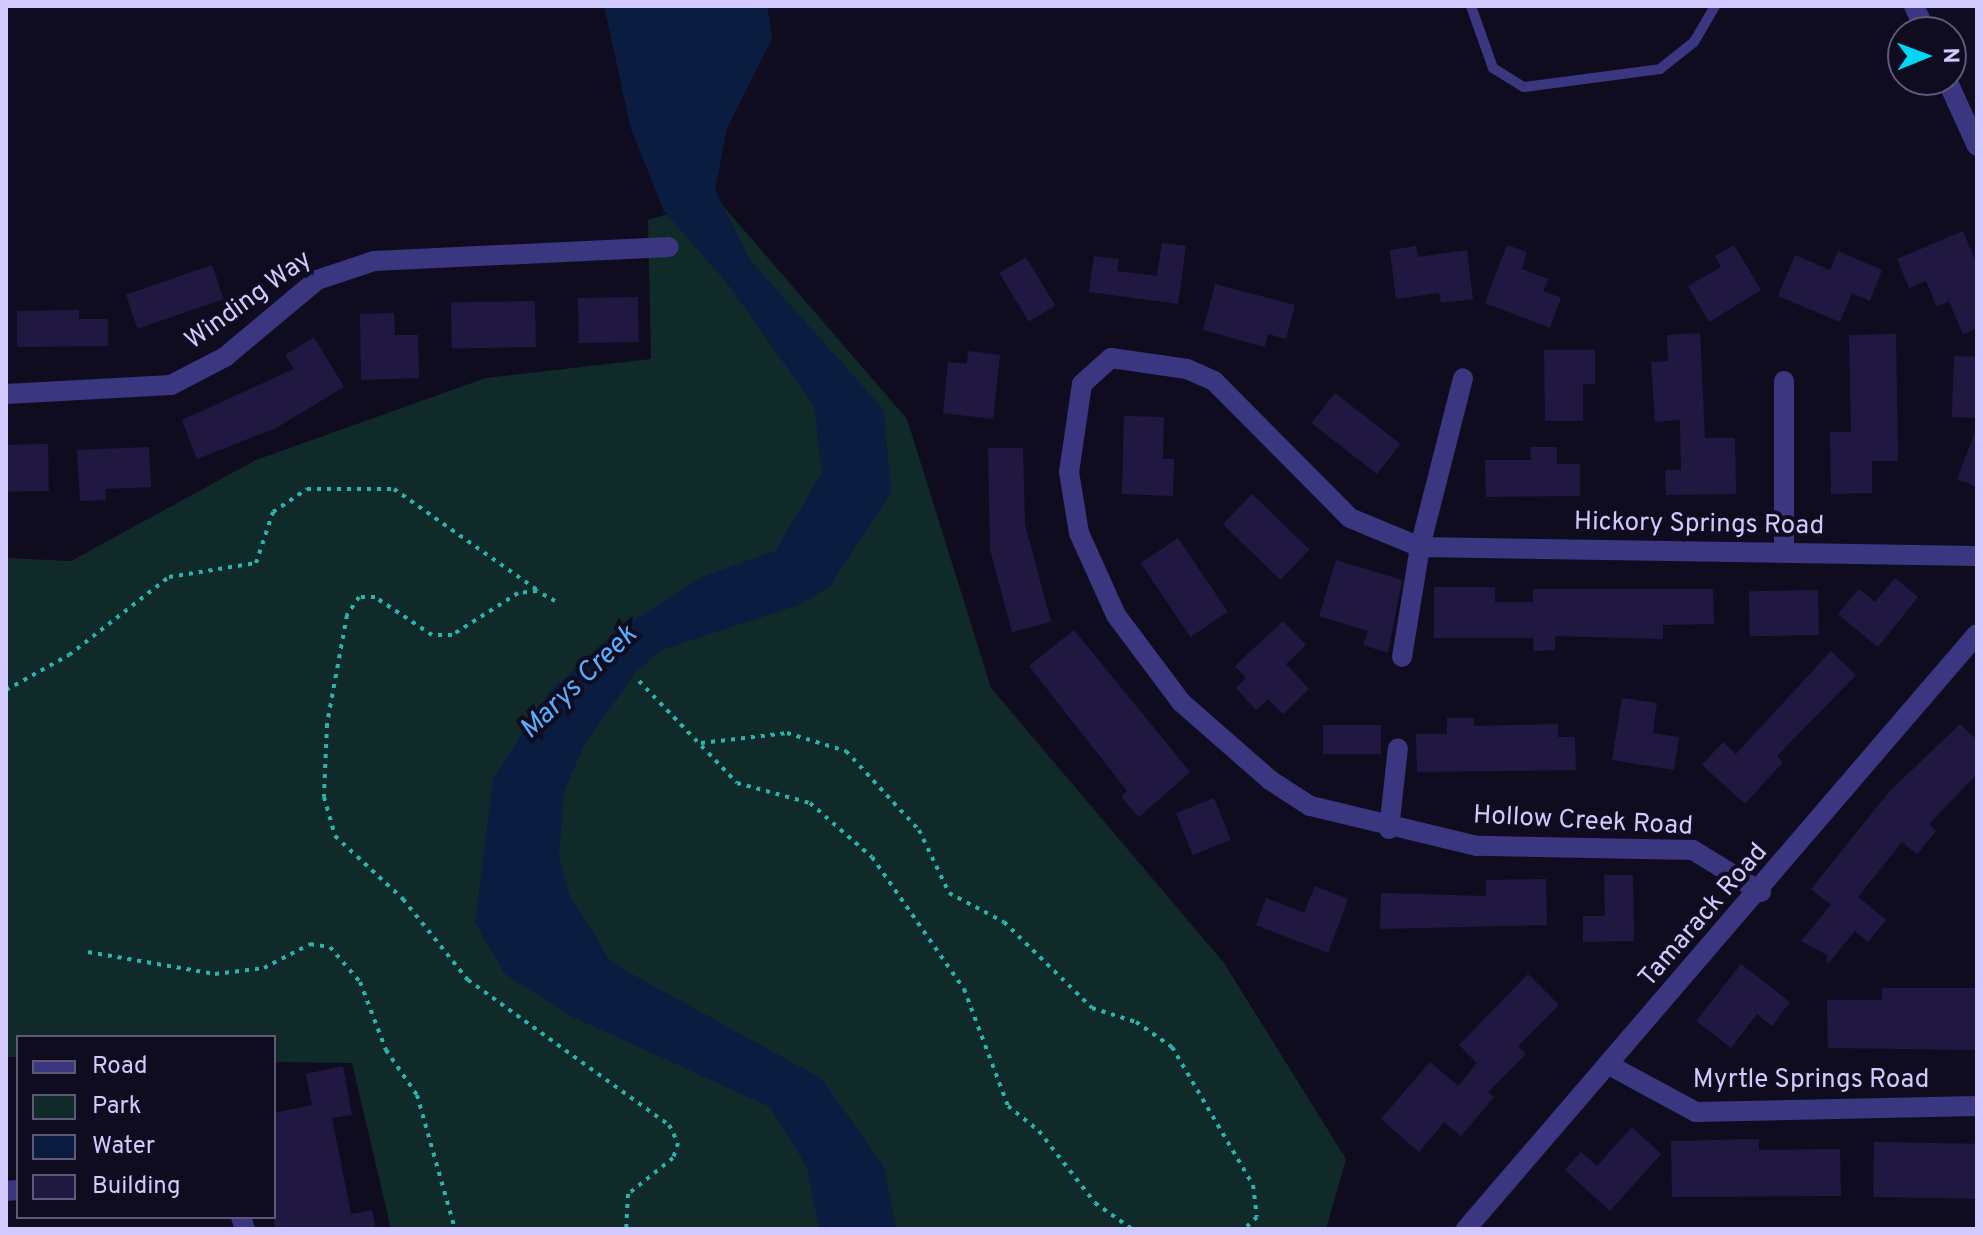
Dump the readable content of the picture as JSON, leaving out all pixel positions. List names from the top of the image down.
{
  "streets": {
    "street": [
      "Winding Way",
      "Hickory Springs Road",
      "Hollow Creek Road",
      "Tamarack Road",
      "Myrtle Springs Road"
    ]
  },
  "crossings": [
    ["Hickory Springs Road", "Hollow Creek Road"],
    ["Hollow Creek Road", "Tamarack Road"],
    ["Tamarack Road", "Myrtle Springs Road"]
  ],
  "water": ["Marys Creek"],
  "legend": [
    "Road",
    "Park",
    "Water",
    "Building"
  ],
  "north": "right"
}
